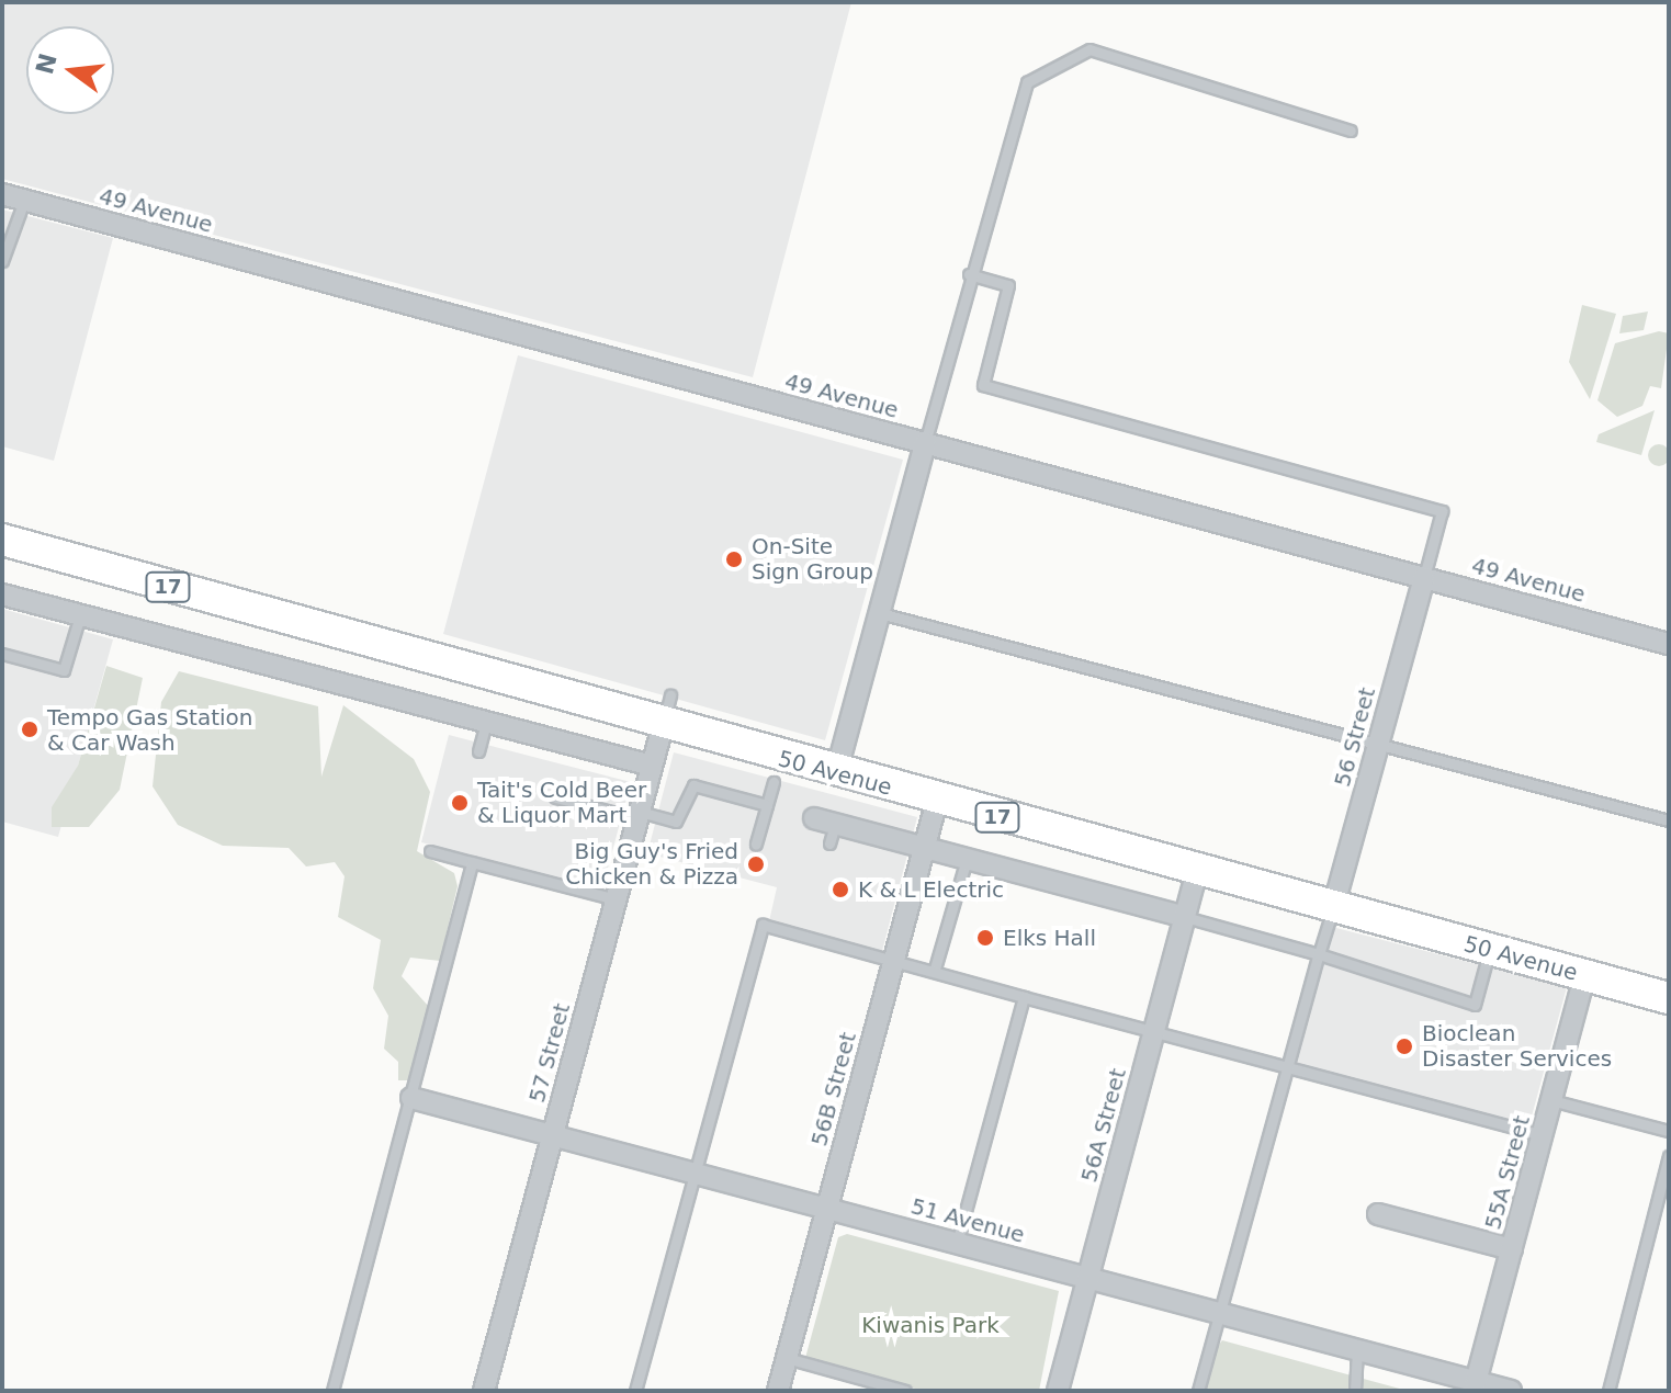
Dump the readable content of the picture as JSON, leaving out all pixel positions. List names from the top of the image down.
{
  "streets": {
    "main road": ["17", "50 Avenue"],
    "street": [
      "49 Avenue",
      "56 Street",
      "57 Street",
      "56B Street",
      "56A Street",
      "55A Street",
      "51 Avenue"
    ]
  },
  "crossings": [
    ["49 Avenue", "56 Street"],
    ["56 Street", "50 Avenue"],
    ["50 Avenue", "57 Street"],
    ["50 Avenue", "56B Street"],
    ["50 Avenue", "56A Street"],
    ["50 Avenue", "55A Street"],
    ["57 Street", "51 Avenue"],
    ["56B Street", "51 Avenue"],
    ["56A Street", "51 Avenue"],
    ["55A Street", "51 Avenue"]
  ],
  "parks": ["Kiwanis Park"],
  "places": [
    "On-Site Sign Group",
    "Tempo Gas Station & Car Wash",
    "Tait's Cold Beer & Liquor Mart",
    "Big Guy's Fried Chicken & Pizza",
    "K & L Electric",
    "Elks Hall",
    "Bioclean Disaster Services"
  ],
  "north": "left"
}
